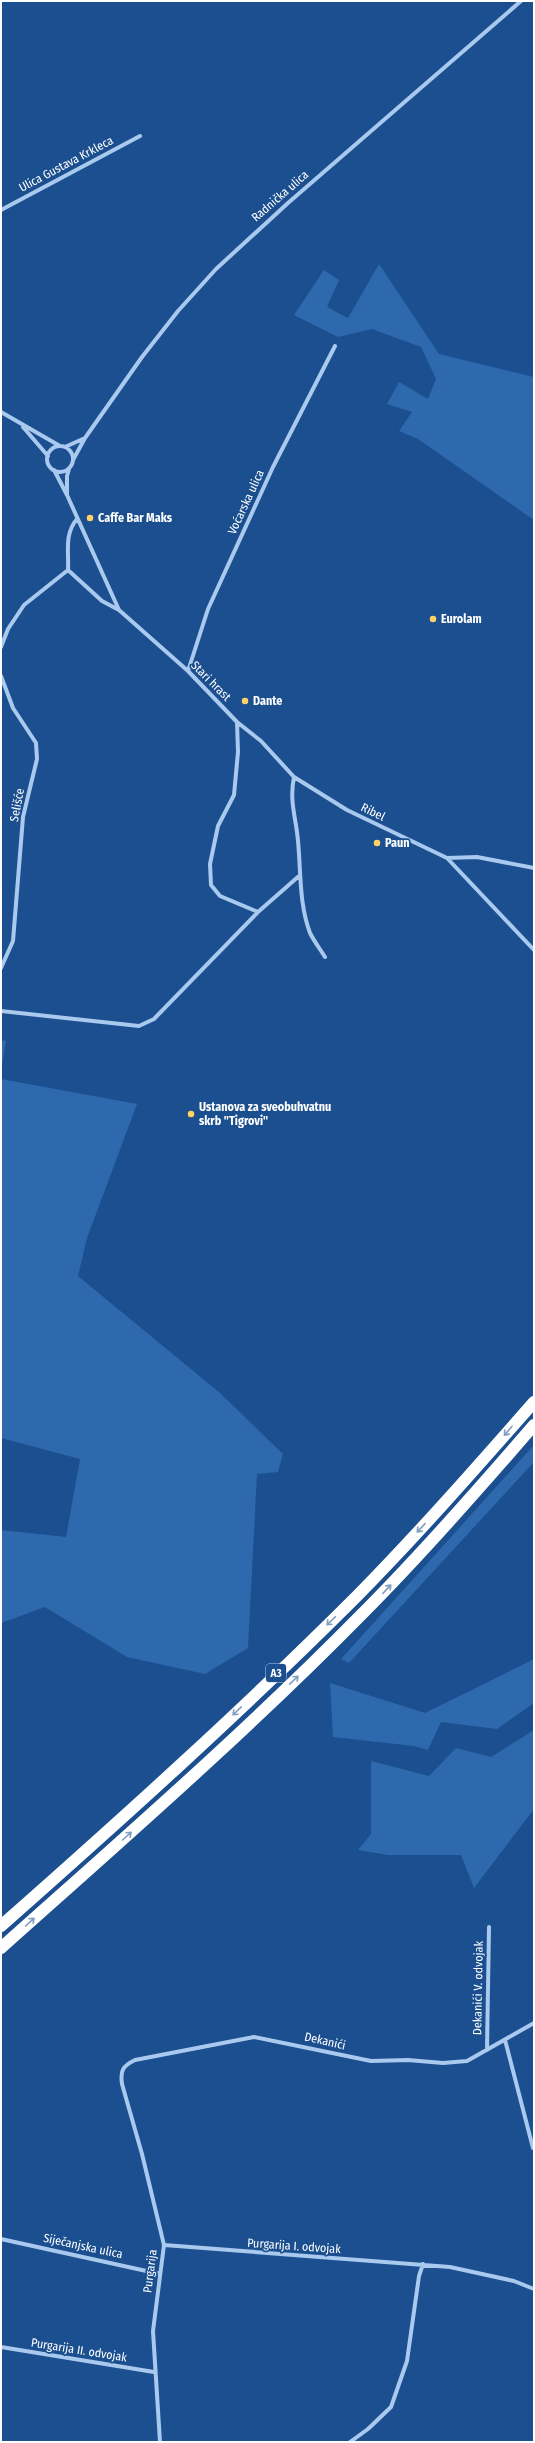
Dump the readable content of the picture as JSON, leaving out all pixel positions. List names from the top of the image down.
{
  "streets": {
    "highway": ["A3"],
    "street": [
      "Ulica Gustava Krkleca",
      "Radnička ulica",
      "Voćarska ulica",
      "Stari hrast",
      "Selišće",
      "Ribel",
      "Dekanići V. odvojak",
      "Dekanići",
      "Siječanjska ulica",
      "Purgarija I. odvojak",
      "Purgarija",
      "Purgarija II. odvojak"
    ]
  },
  "crossings": [
    ["Radnička ulica", "Stari hrast"],
    ["Voćarska ulica", "Stari hrast"],
    ["Stari hrast", "Ribel"],
    ["Dekanići V. odvojak", "Dekanići"],
    ["Dekanići", "Purgarija"],
    ["Siječanjska ulica", "Purgarija"],
    ["Purgarija I. odvojak", "Purgarija"],
    ["Purgarija", "Purgarija II. odvojak"]
  ],
  "places": [
    "Caffe Bar Maks",
    "Eurolam",
    "Dante",
    "Paun",
    "Ustanova za sveobuhvatnu skrb \"Tigrovi\""
  ]
}
